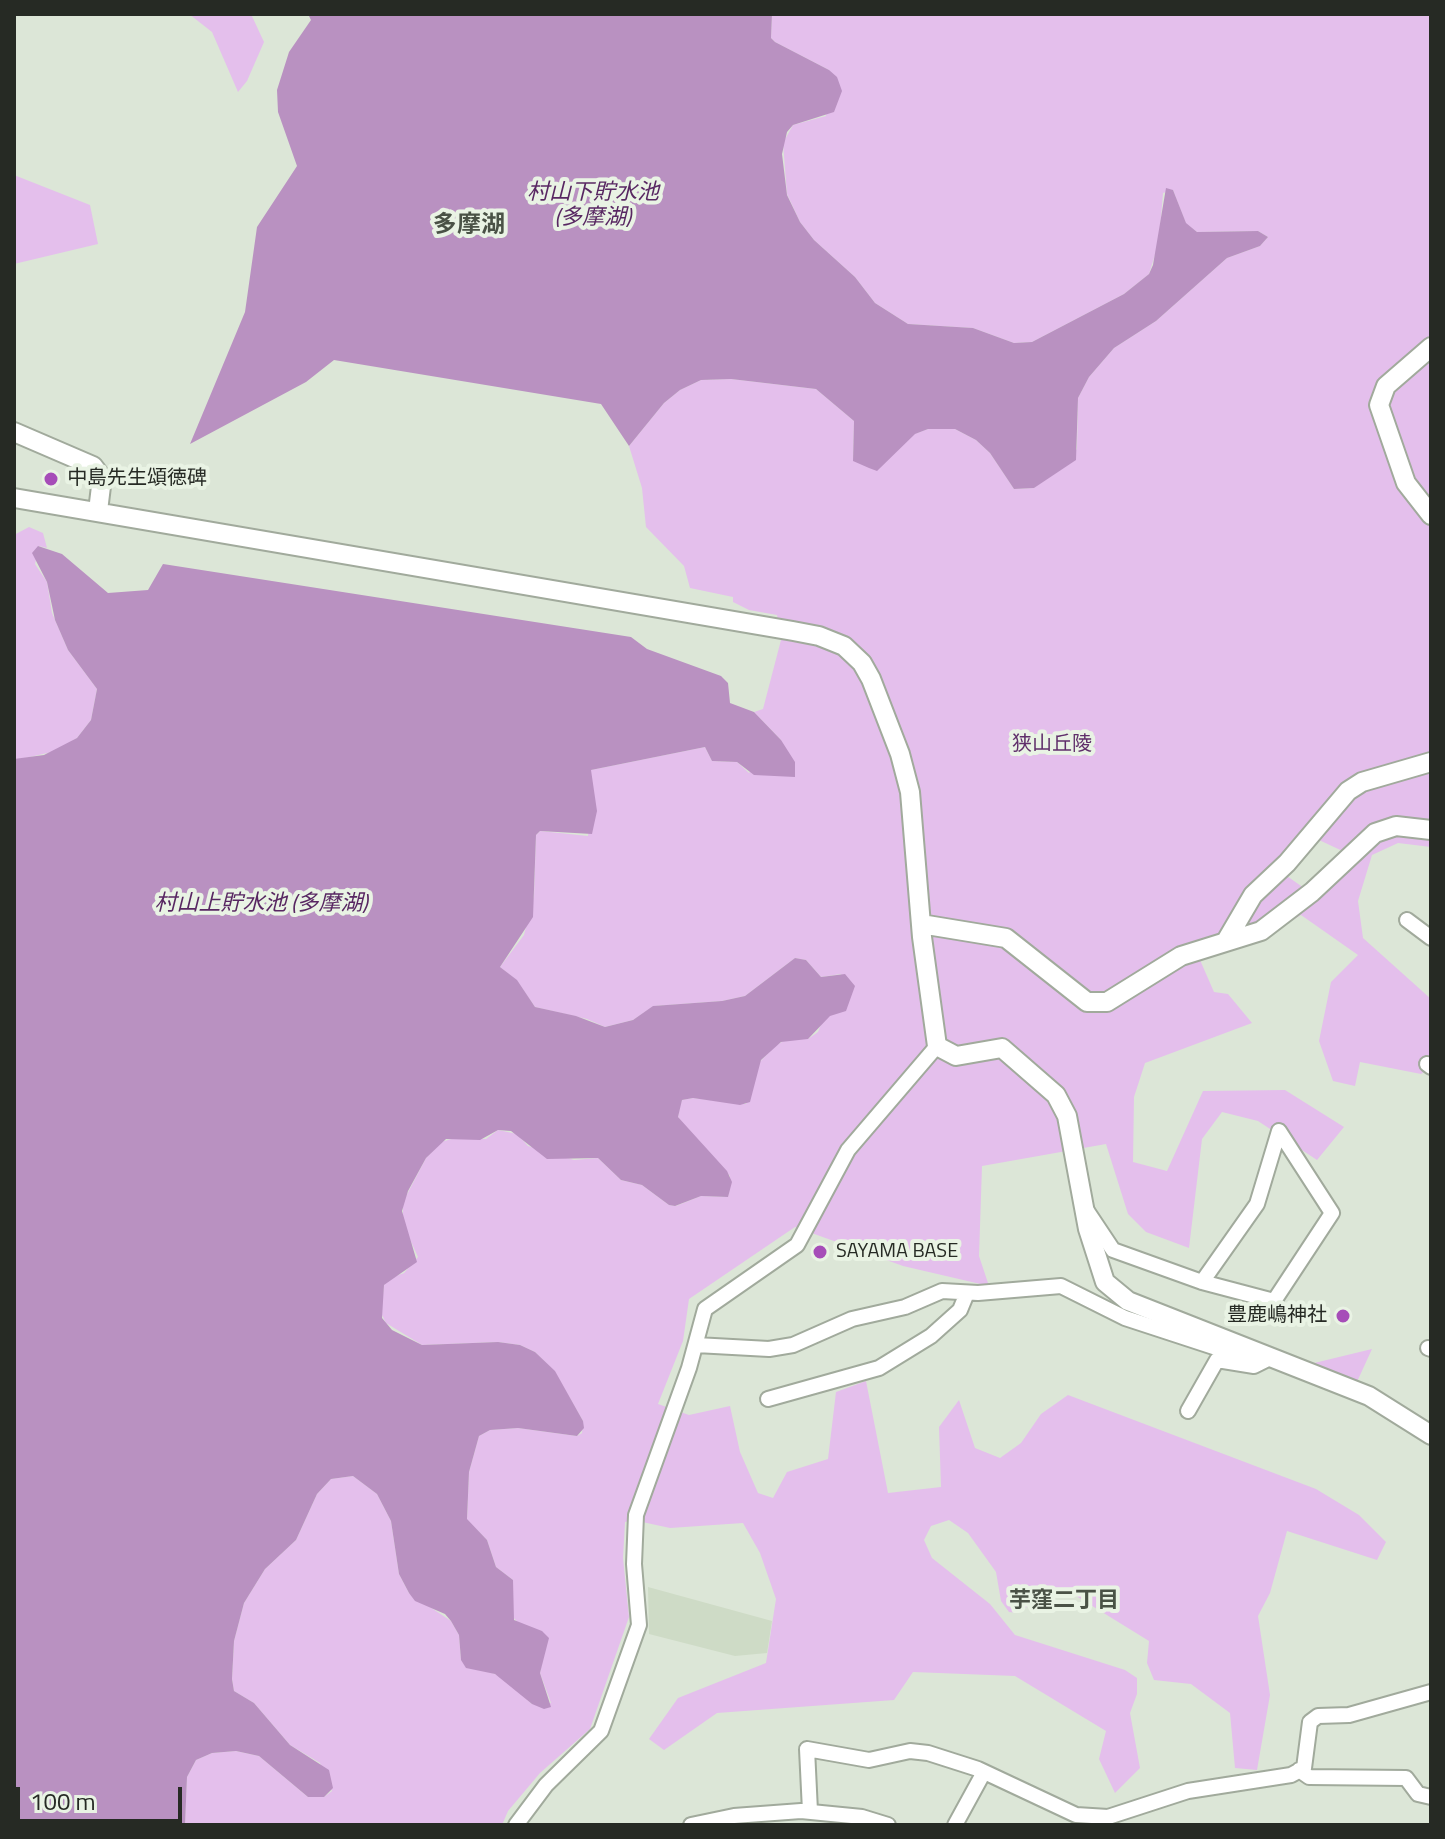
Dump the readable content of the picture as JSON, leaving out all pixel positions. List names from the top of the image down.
{
  "districts": ["多摩湖", "芋窪二丁目"],
  "water": ["村山下貯水池 (多摩湖)", "村山上貯水池 (多摩湖)"],
  "parks": ["狭山丘陵"],
  "places": ["中島先生頌徳碑", "SAYAMA BASE", "豊鹿嶋神社"],
  "scale_bar": "100 m"
}
